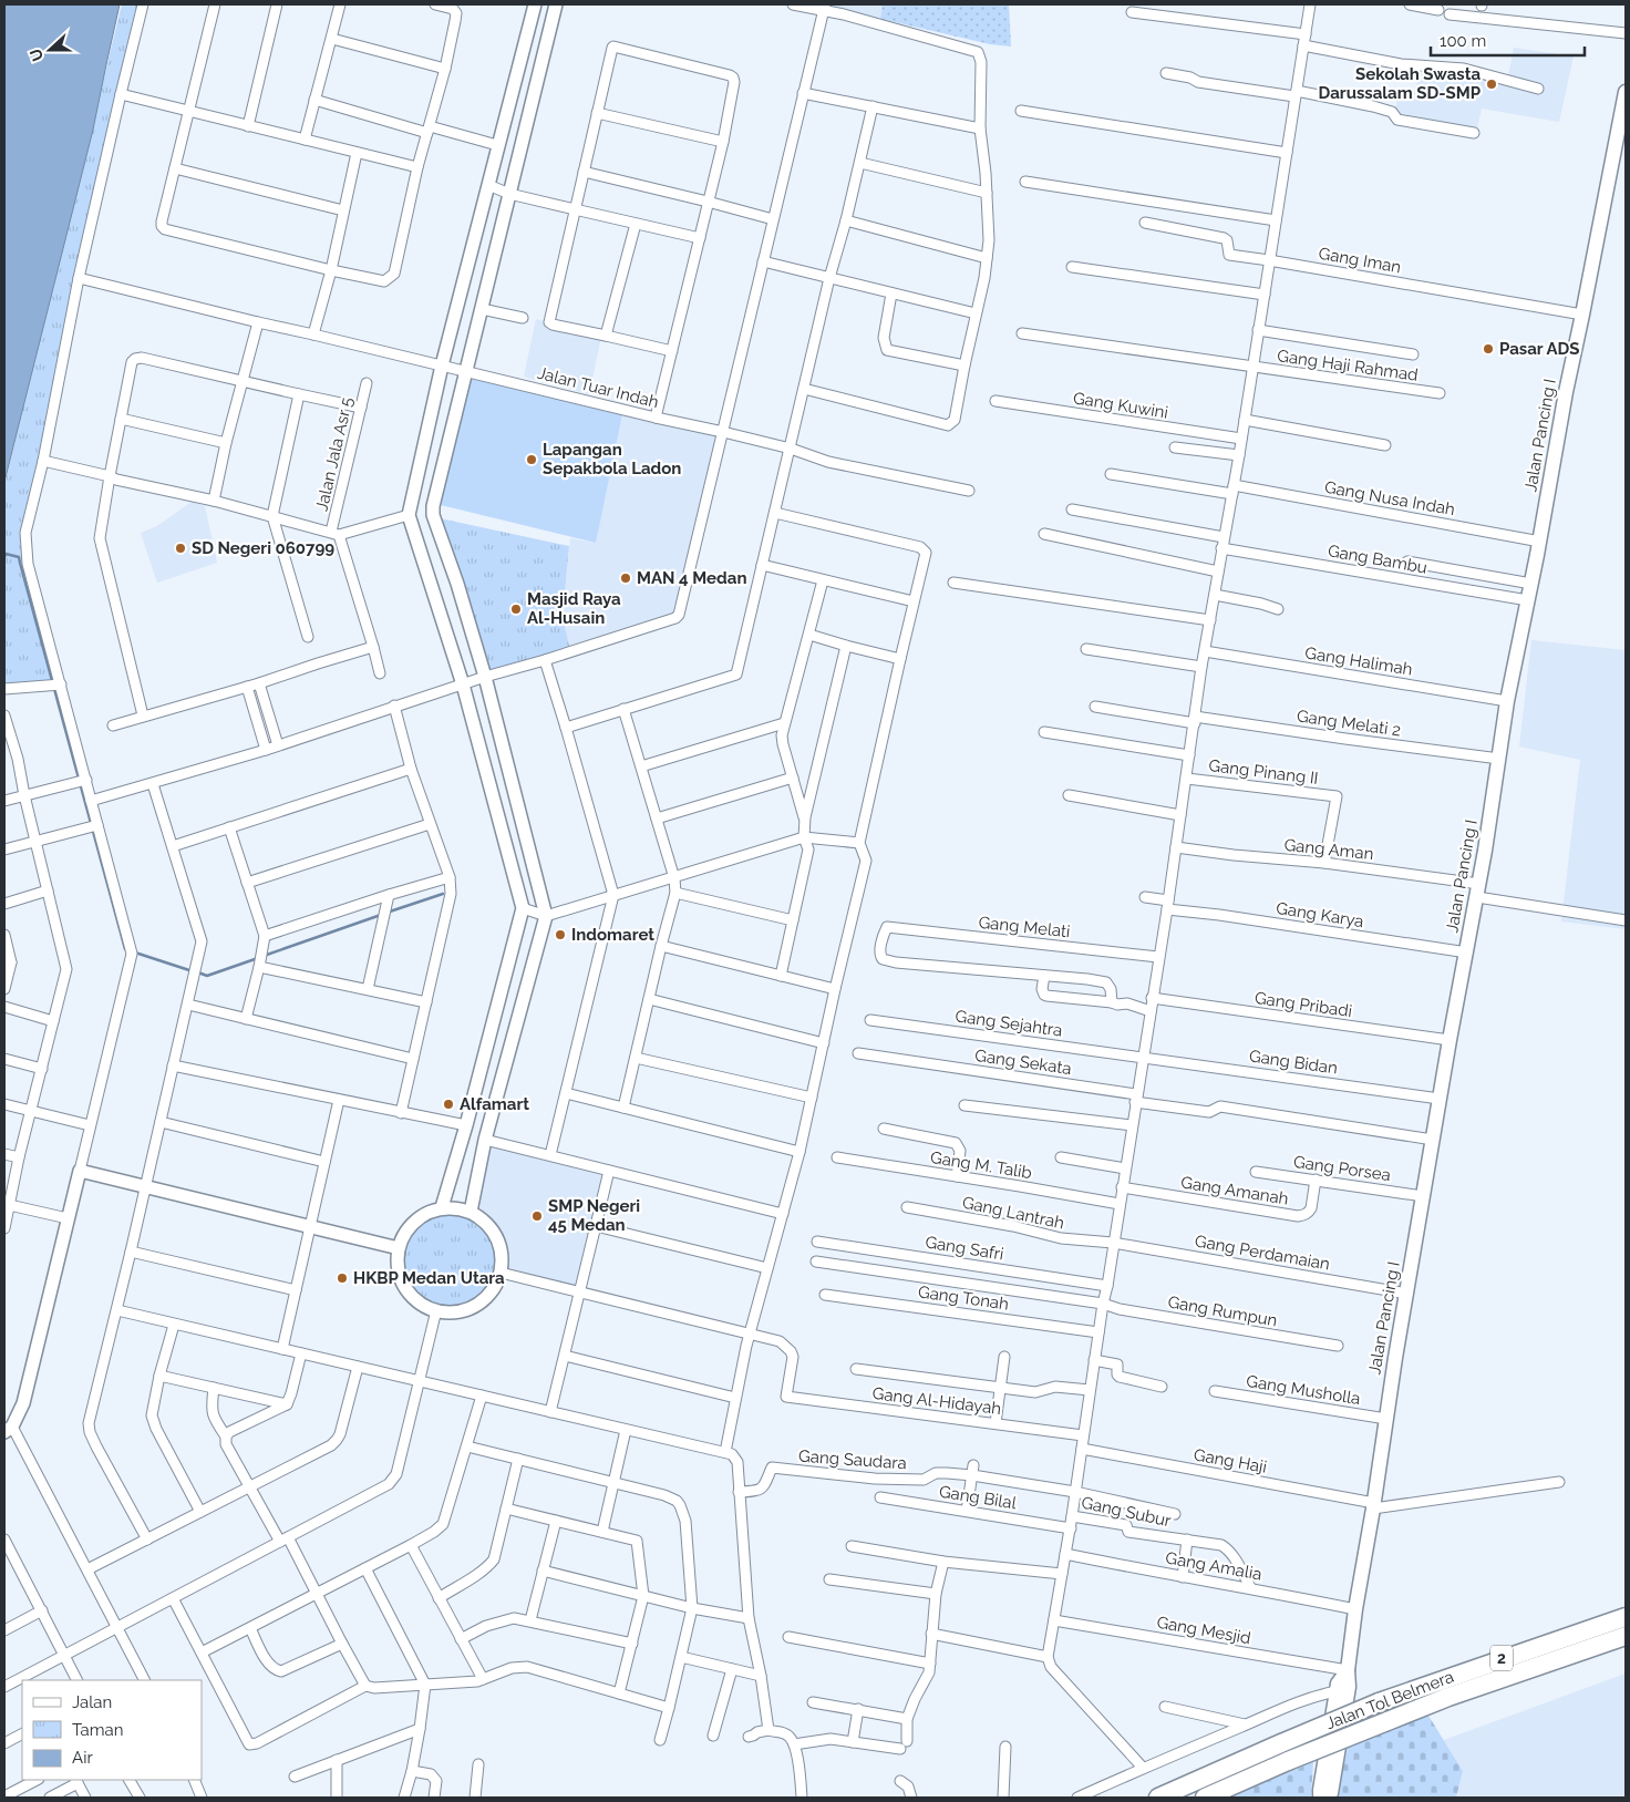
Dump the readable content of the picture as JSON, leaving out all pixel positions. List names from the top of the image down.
{
  "streets": {
    "highway": ["2", "Jalan Tol Belmera"],
    "main road": ["Jalan Pancing I"],
    "street": [
      "Gang Iman",
      "Gang Haji Rahmad",
      "Jalan Tuar Indah",
      "Gang Kuwini",
      "Jalan Jala Asr 5",
      "Gang Nusa Indah",
      "Gang Bambu",
      "Gang Halimah",
      "Gang Melati 2",
      "Gang Pinang II",
      "Gang Aman",
      "Gang Karya",
      "Gang Melati",
      "Gang Pribadi",
      "Gang Sejahtra",
      "Gang Sekata",
      "Gang Bidan",
      "Gang M. Talib",
      "Gang Porsea",
      "Gang Amanah",
      "Gang Lantrah",
      "Gang Safri",
      "Gang Perdamaian",
      "Gang Tonah",
      "Gang Rumpun",
      "Gang Musholla",
      "Gang Al-Hidayah",
      "Gang Saudara",
      "Gang Haji",
      "Gang Bilal",
      "Gang Subur",
      "Gang Amalia",
      "Gang Mesjid"
    ]
  },
  "crossings": [
    ["Gang Iman", "Jalan Pancing I"],
    ["Jalan Pancing I", "Gang Nusa Indah"],
    ["Jalan Pancing I", "Gang Bambu"],
    ["Jalan Pancing I", "Gang Halimah"],
    ["Jalan Pancing I", "Gang Melati 2"],
    ["Jalan Pancing I", "Gang Aman"],
    ["Jalan Pancing I", "Gang Karya"],
    ["Jalan Pancing I", "Gang Pribadi"],
    ["Jalan Pancing I", "Gang Sekata"],
    ["Jalan Pancing I", "Gang Bidan"],
    ["Jalan Pancing I", "Gang Porsea"],
    ["Jalan Pancing I", "Gang Perdamaian"],
    ["Jalan Pancing I", "Gang Musholla"],
    ["Jalan Pancing I", "Gang Haji"],
    ["Jalan Pancing I", "Gang Amalia"],
    ["Jalan Pancing I", "Gang Mesjid"],
    ["Gang Pinang II", "Gang Aman"],
    ["Gang Sejahtra", "Gang Bidan"],
    ["Gang Porsea", "Gang Amanah"],
    ["Gang Lantrah", "Gang Perdamaian"],
    ["Gang Subur", "Gang Amalia"]
  ],
  "places": [
    "Sekolah Swasta Darussalam SD-SMP",
    "Pasar ADS",
    "Lapangan Sepakbola Ladon",
    "SD Negeri 060799",
    "MAN 4 Medan",
    "Masjid Raya Al-Husain",
    "Indomaret",
    "Alfamart",
    "SMP Negeri 45 Medan",
    "HKBP Medan Utara"
  ],
  "legend": ["Jalan", "Taman", "Air"],
  "scale_bar": "100 m",
  "north": "left"
}
